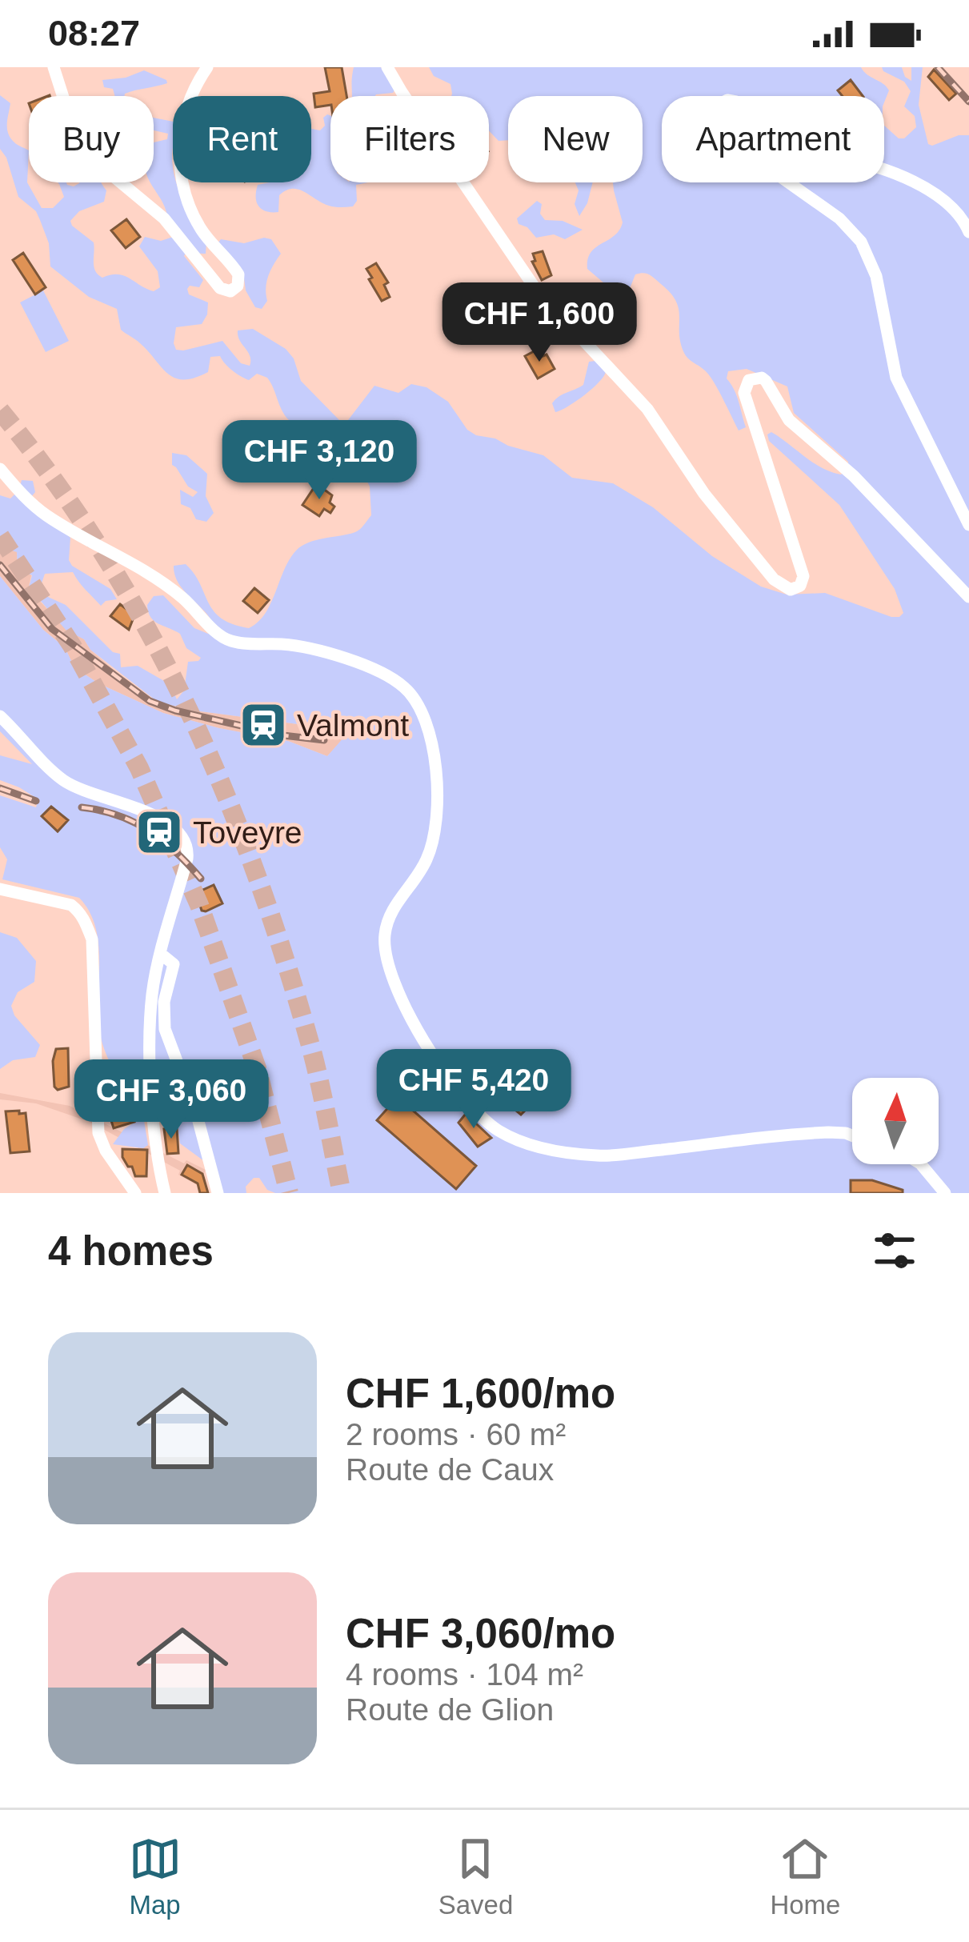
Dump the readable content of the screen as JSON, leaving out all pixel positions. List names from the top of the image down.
{
  "places": {
    "station": ["Valmont", "Toveyre"]
  },
  "north": "top",
  "page": {
    "status": "08:27",
    "chip": [
      "Buy",
      "Rent",
      "Filters",
      "New",
      "Apartment"
    ],
    "price": [
      "CHF 1,600",
      "CHF 3,120",
      "CHF 5,420",
      "CHF 3,060"
    ],
    "heading": "4 homes",
    "list": [
      {
        "name": "CHF 1,600/mo",
        "note": "2 rooms · 60 m² · Route de Caux"
      },
      {
        "name": "CHF 3,060/mo",
        "note": "4 rooms · 104 m² · Route de Glion"
      }
    ],
    "tabs": ["Map", "Saved", "Home"]
  }
}
